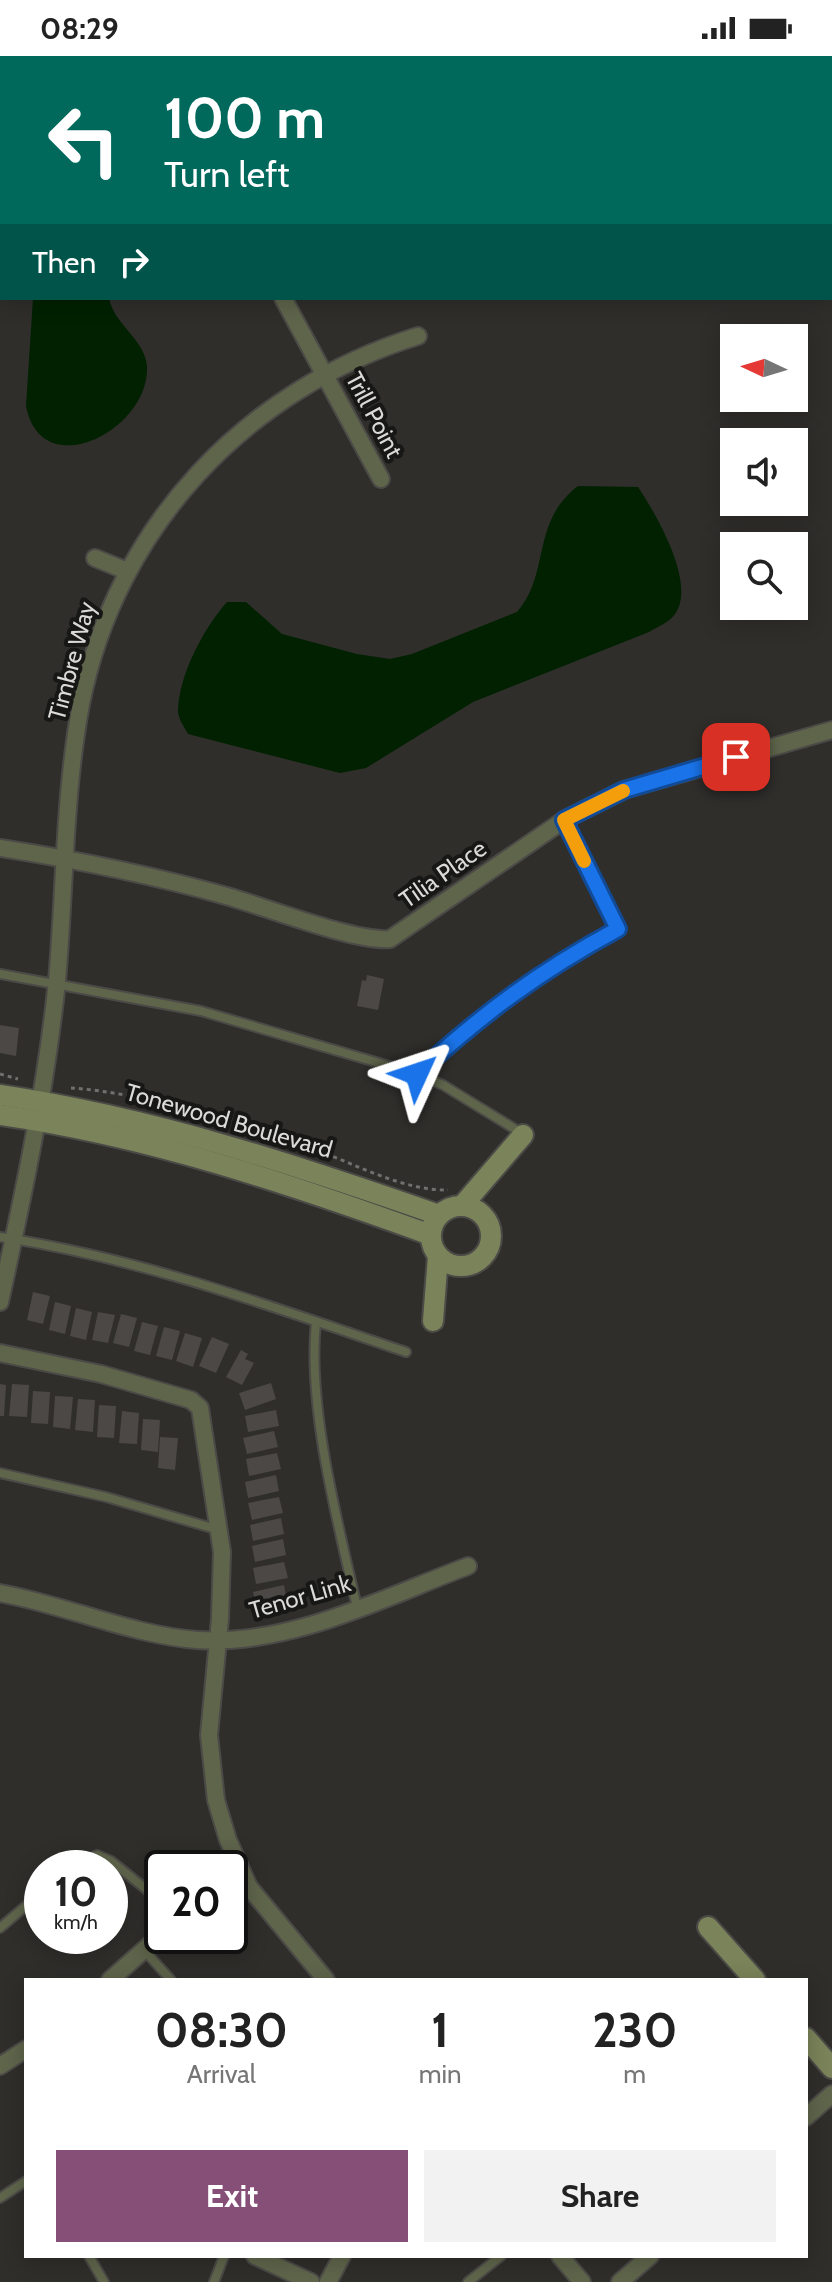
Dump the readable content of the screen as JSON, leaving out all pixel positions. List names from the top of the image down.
{
  "streets": {
    "street": [
      "Trill Point",
      "Timbre Way",
      "Tilia Place",
      "Tonewood Boulevard",
      "Tenor Link"
    ]
  },
  "crossings": [
    ["Trill Point", "Timbre Way"],
    ["Timbre Way", "Tilia Place"],
    ["Timbre Way", "Tonewood Boulevard"]
  ],
  "north": "left",
  "page": {
    "status": "08:29",
    "turn": ["100 m", "Turn left"],
    "then": "Then",
    "speed": "10 km/h",
    "limit": "20",
    "eta": [
      "08:30",
      "Arrival",
      "1",
      "min",
      "230",
      "m"
    ],
    "buttons": ["Exit", "Share"]
  }
}
